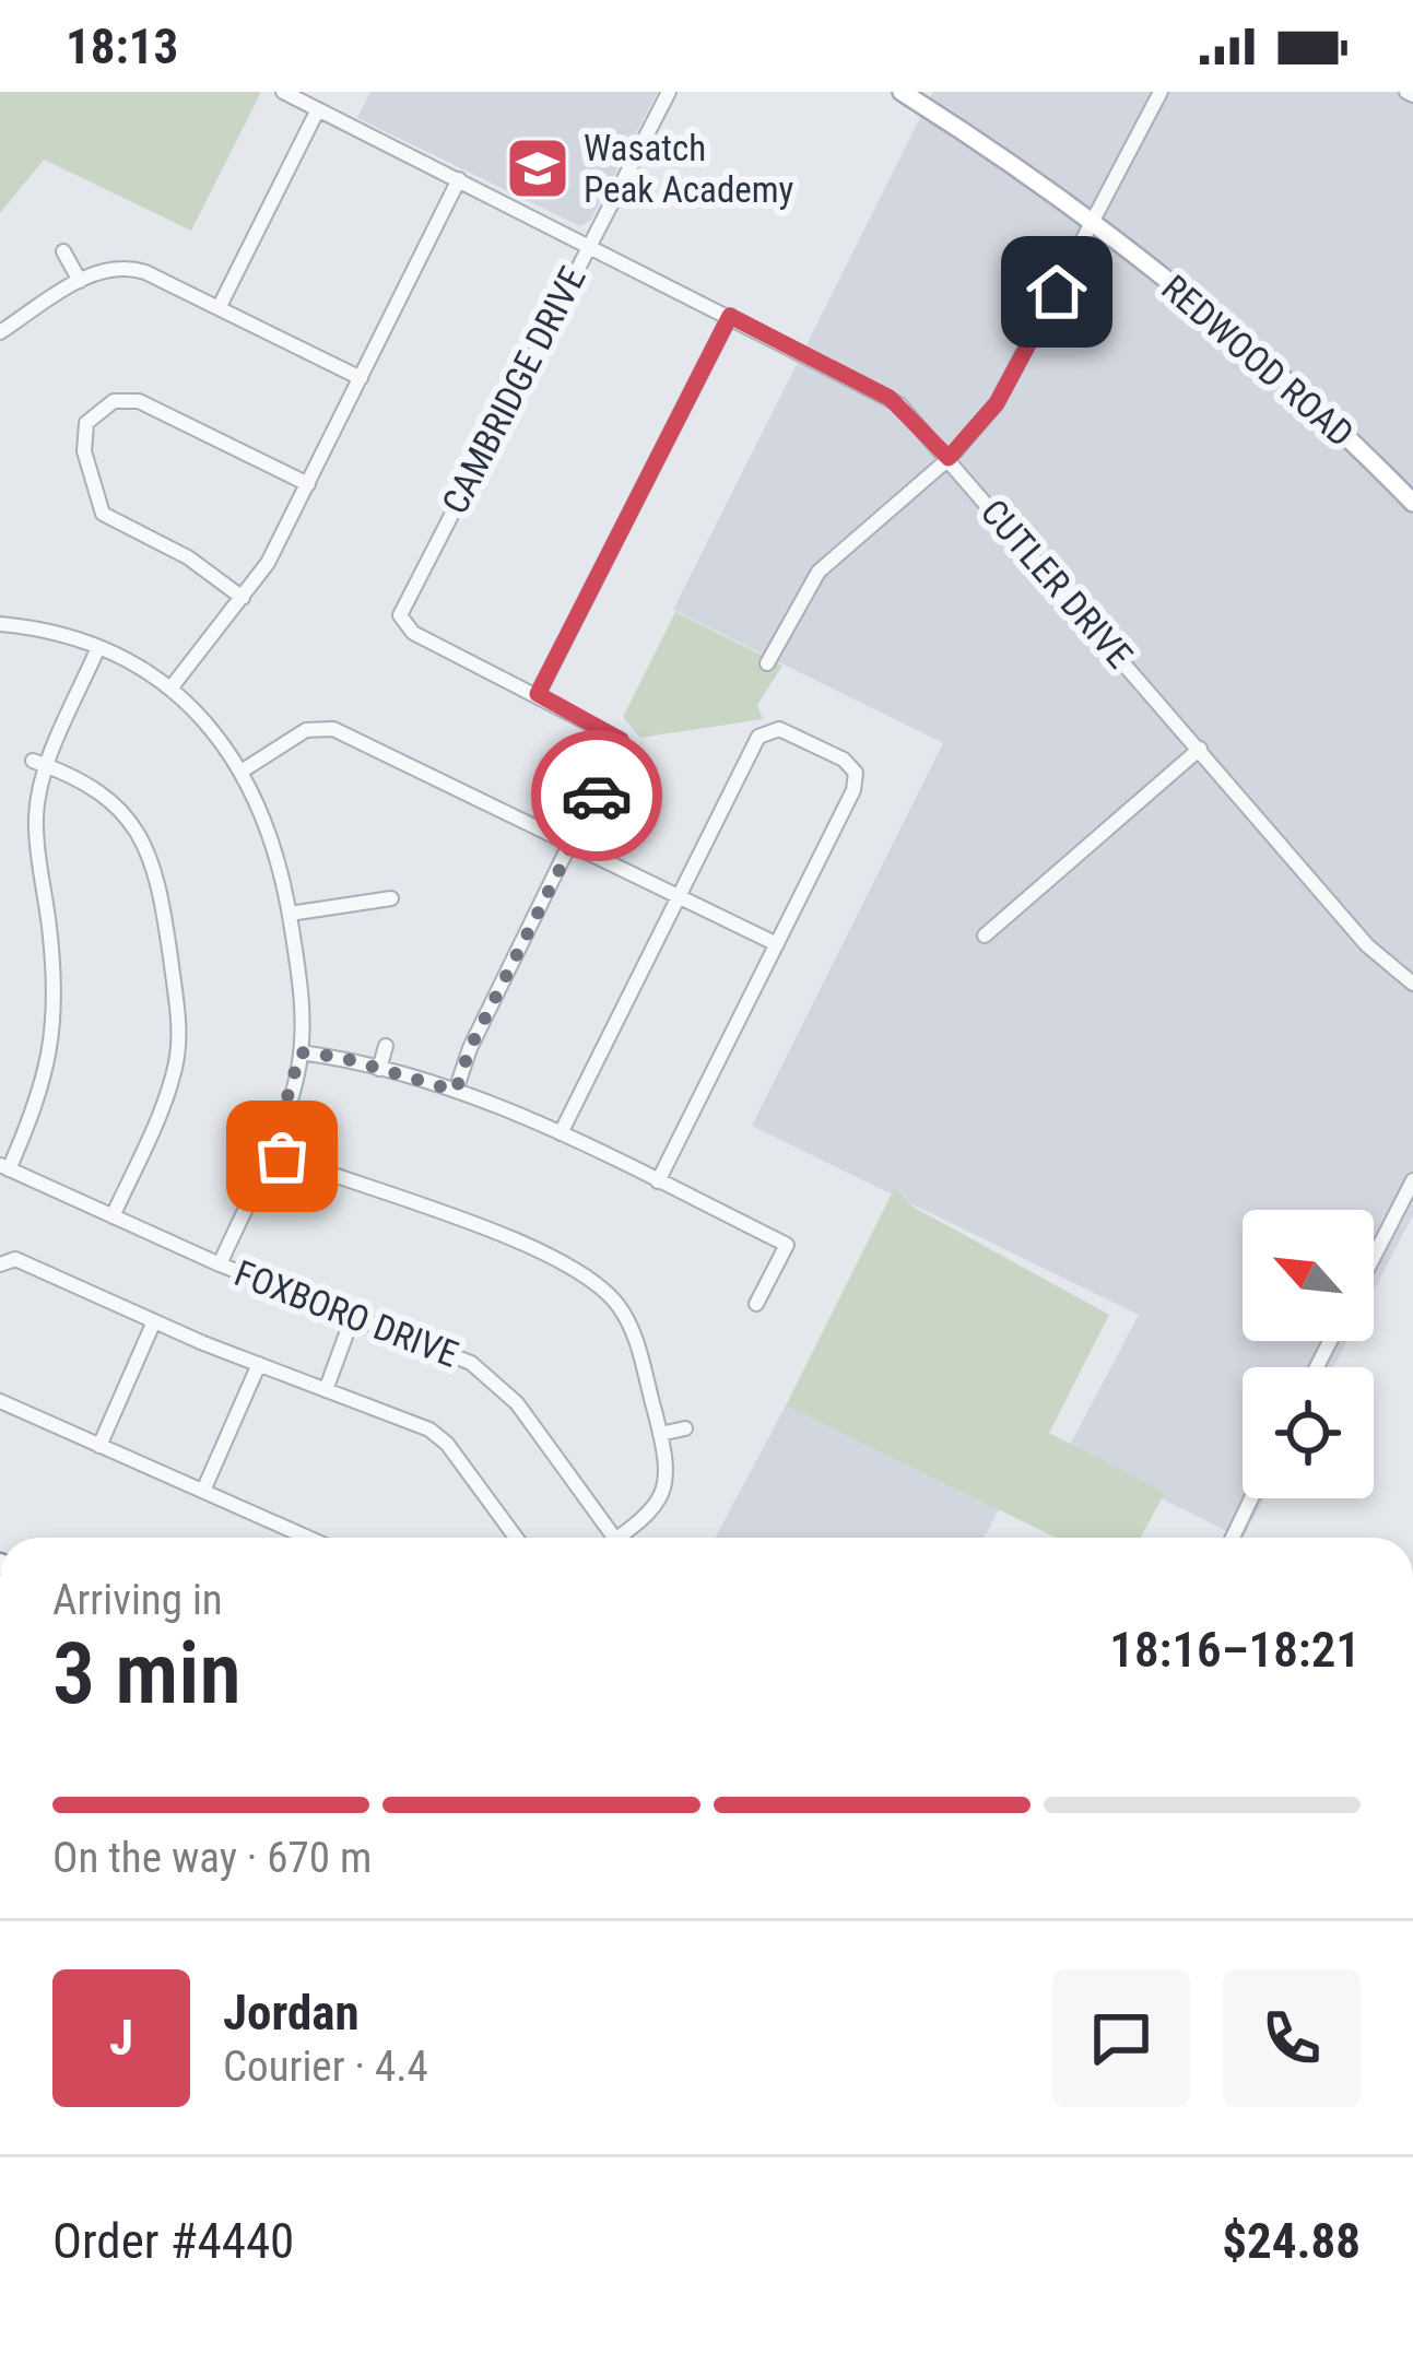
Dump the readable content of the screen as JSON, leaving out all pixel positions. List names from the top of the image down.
{
  "streets": {
    "main road": ["REDWOOD ROAD"],
    "street": ["CAMBRIDGE DRIVE", "CUTLER DRIVE", "FOXBORO DRIVE"]
  },
  "crossings": [
    ["CAMBRIDGE DRIVE", "CUTLER DRIVE"]
  ],
  "places": {
    "school or university": ["Wasatch Peak Academy"]
  },
  "north": "top left",
  "page": {
    "status": "18:13",
    "heading": ["3 min", "Arriving in", "18:16–18:21"],
    "panel": [
      "Jordan",
      "Courier · 4.4",
      "Order #4440",
      "$24.88"
    ],
    "bar": "On the way · 670 m",
    "round": "J"
  }
}
